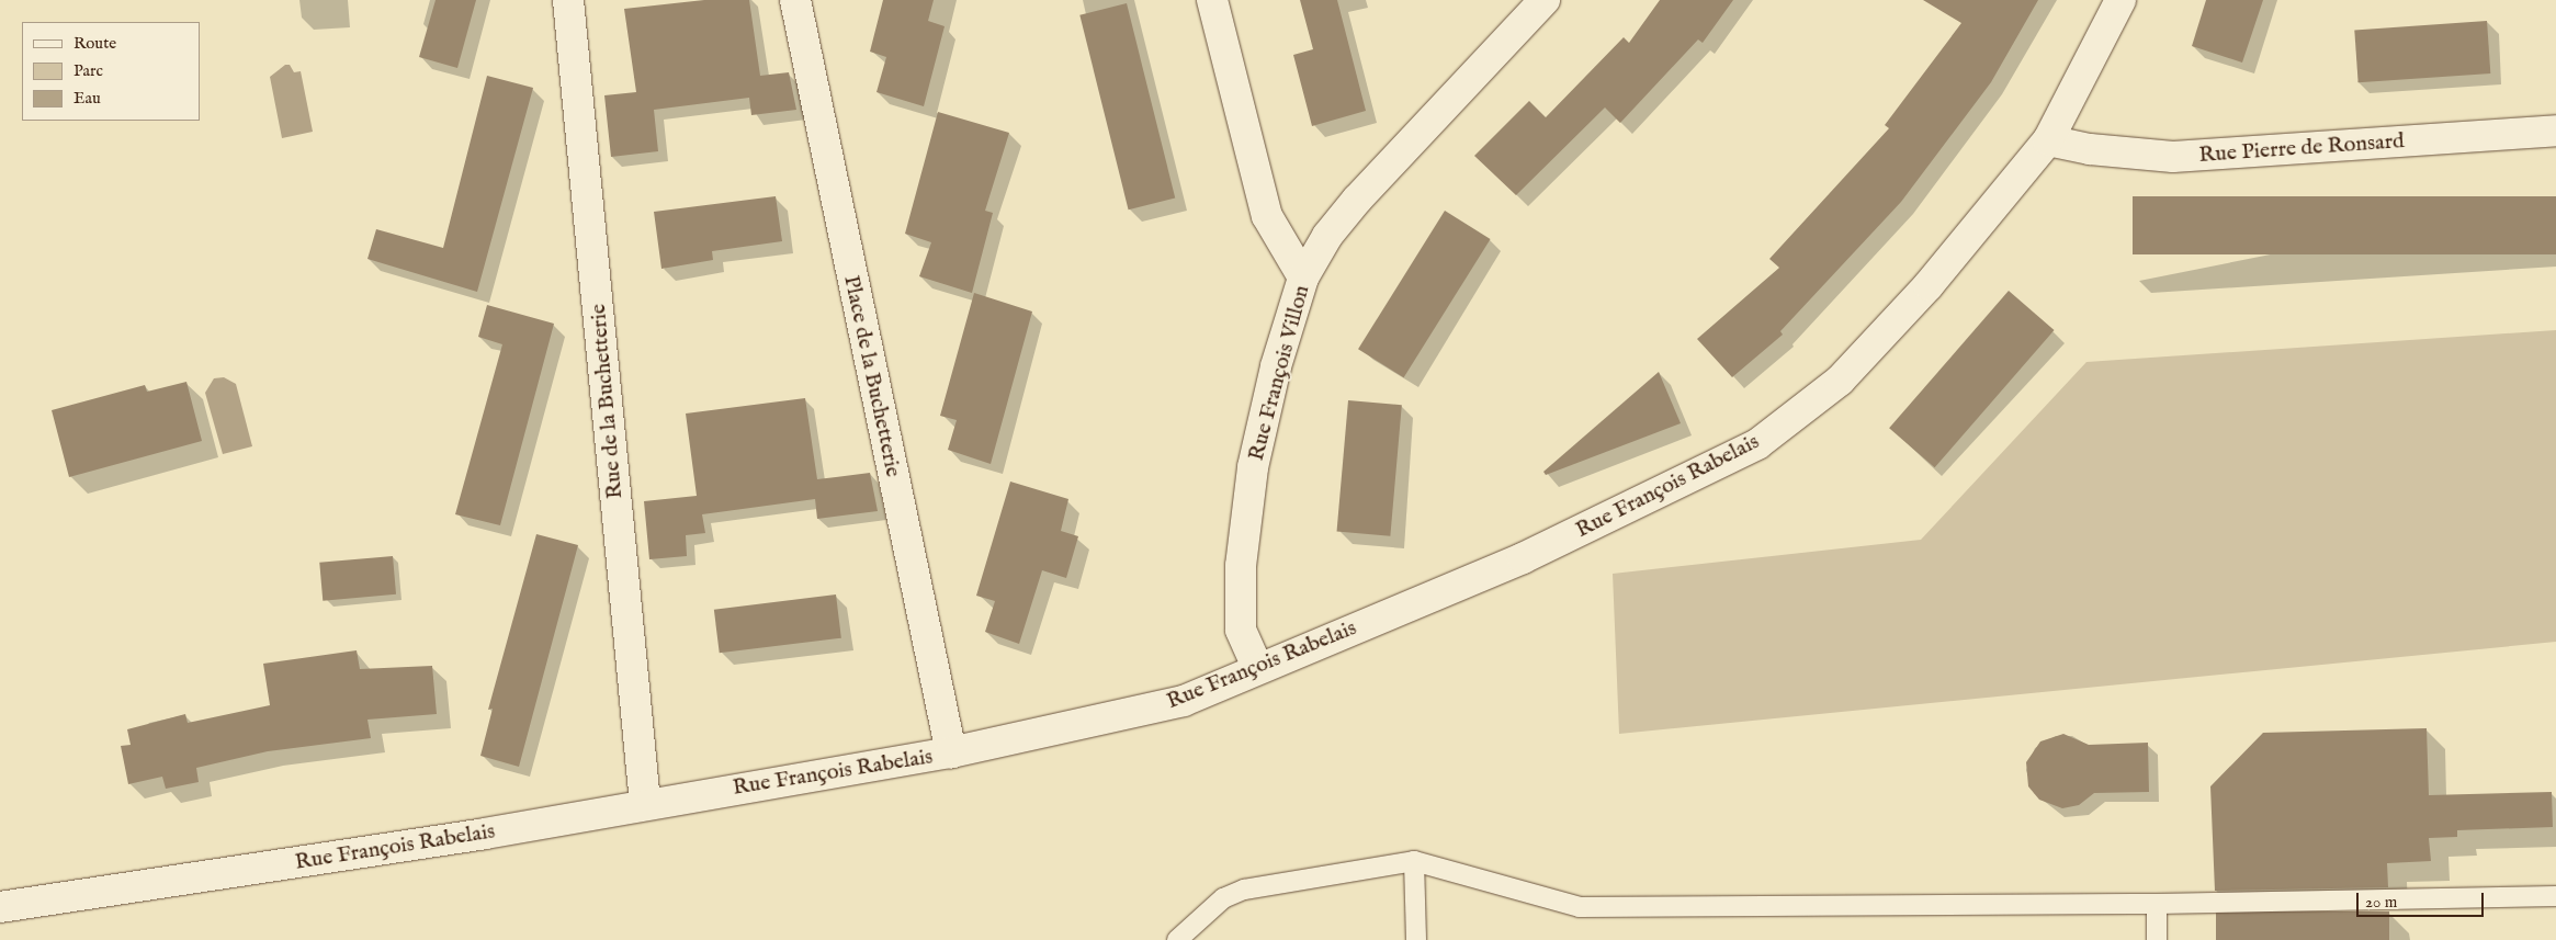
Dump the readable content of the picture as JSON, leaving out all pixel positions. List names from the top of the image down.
{
  "streets": {
    "street": [
      "Rue Pierre de Ronsard",
      "Rue François Villon",
      "Place de la Buchetterie",
      "Rue de la Buchetterie",
      "Rue François Rabelais"
    ]
  },
  "crossings": [
    ["Rue Pierre de Ronsard", "Rue François Rabelais"],
    ["Rue François Villon", "Rue François Rabelais"],
    ["Place de la Buchetterie", "Rue François Rabelais"],
    ["Rue de la Buchetterie", "Rue François Rabelais"]
  ],
  "legend": ["Route", "Parc", "Eau"],
  "scale_bar": "20 m"
}
